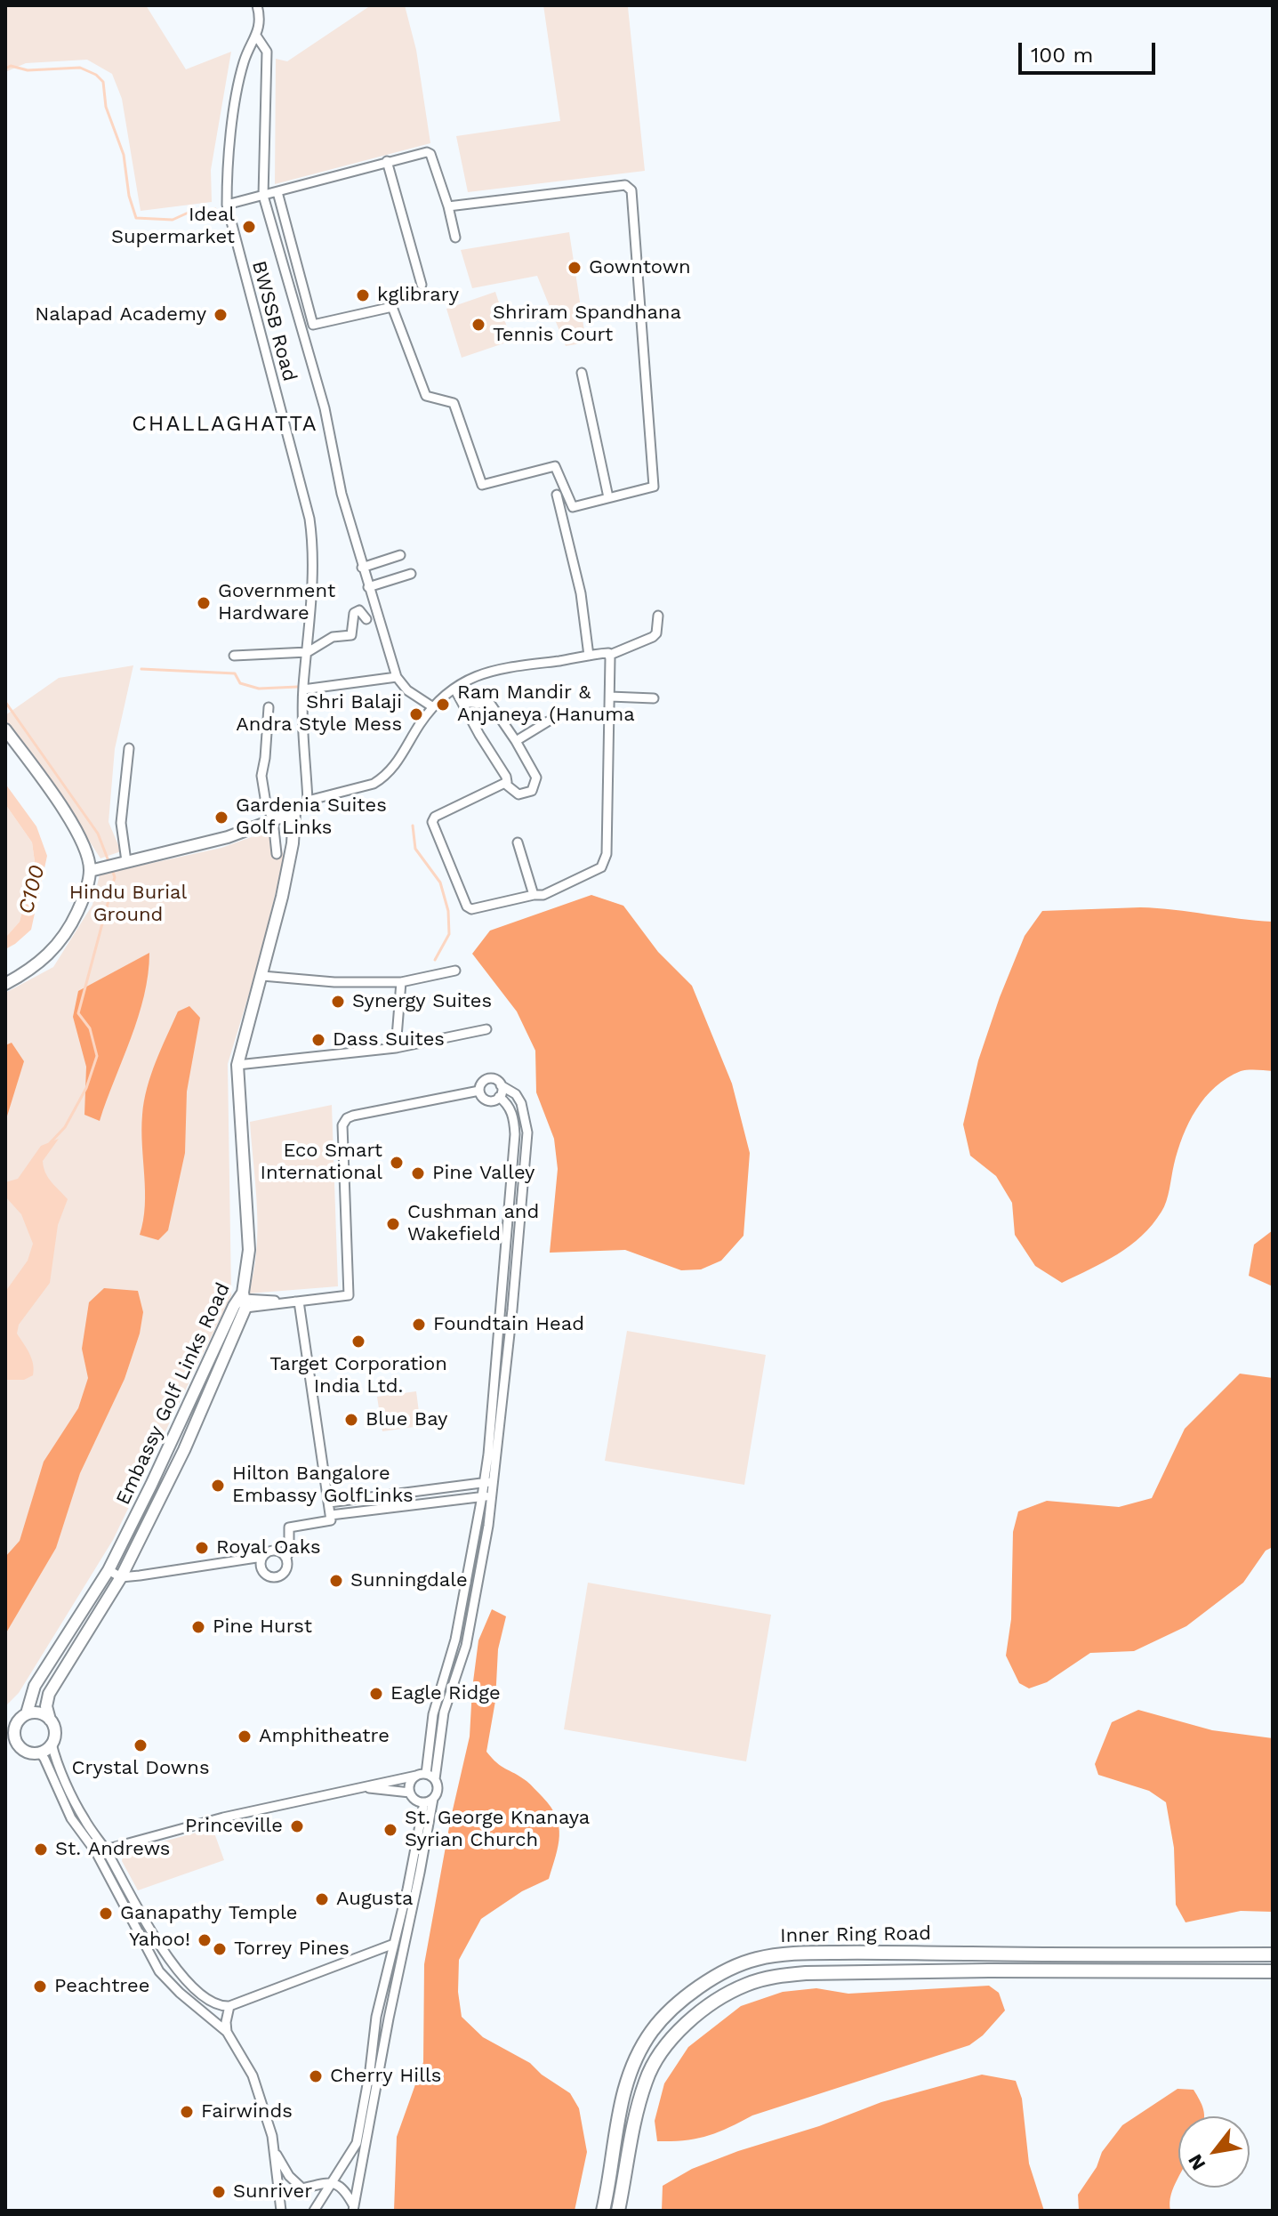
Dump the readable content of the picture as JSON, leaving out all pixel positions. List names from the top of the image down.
{
  "streets": {
    "main road": ["Inner Ring Road"],
    "street": ["BWSSB Road", "Embassy Golf Links Road"]
  },
  "districts": ["CHALLAGHATTA"],
  "water": ["C100"],
  "parks": ["Hindu Burial Ground"],
  "places": [
    "Ideal Supermarket",
    "Gowntown",
    "kglibrary",
    "Nalapad Academy",
    "Shriram Spandhana Tennis Court",
    "Government Hardware",
    "Ram Mandir & Anjaneya (Hanuma",
    "Shri Balaji Andra Style Mess",
    "Gardenia Suites Golf Links",
    "Synergy Suites",
    "Dass Suites",
    "Eco Smart International",
    "Pine Valley",
    "Cushman and Wakefield",
    "Foundtain Head",
    "Target Corporation India Ltd.",
    "Blue Bay",
    "Hilton Bangalore Embassy GolfLinks",
    "Royal Oaks",
    "Sunningdale",
    "Pine Hurst",
    "Eagle Ridge",
    "Amphitheatre",
    "Crystal Downs",
    "Princeville",
    "St. George Knanaya Syrian Church",
    "St. Andrews",
    "Augusta",
    "Ganapathy Temple",
    "Yahoo!",
    "Torrey Pines",
    "Peachtree",
    "Cherry Hills",
    "Fairwinds",
    "Sunriver"
  ],
  "scale_bar": "100 m",
  "north": "bottom left"
}
